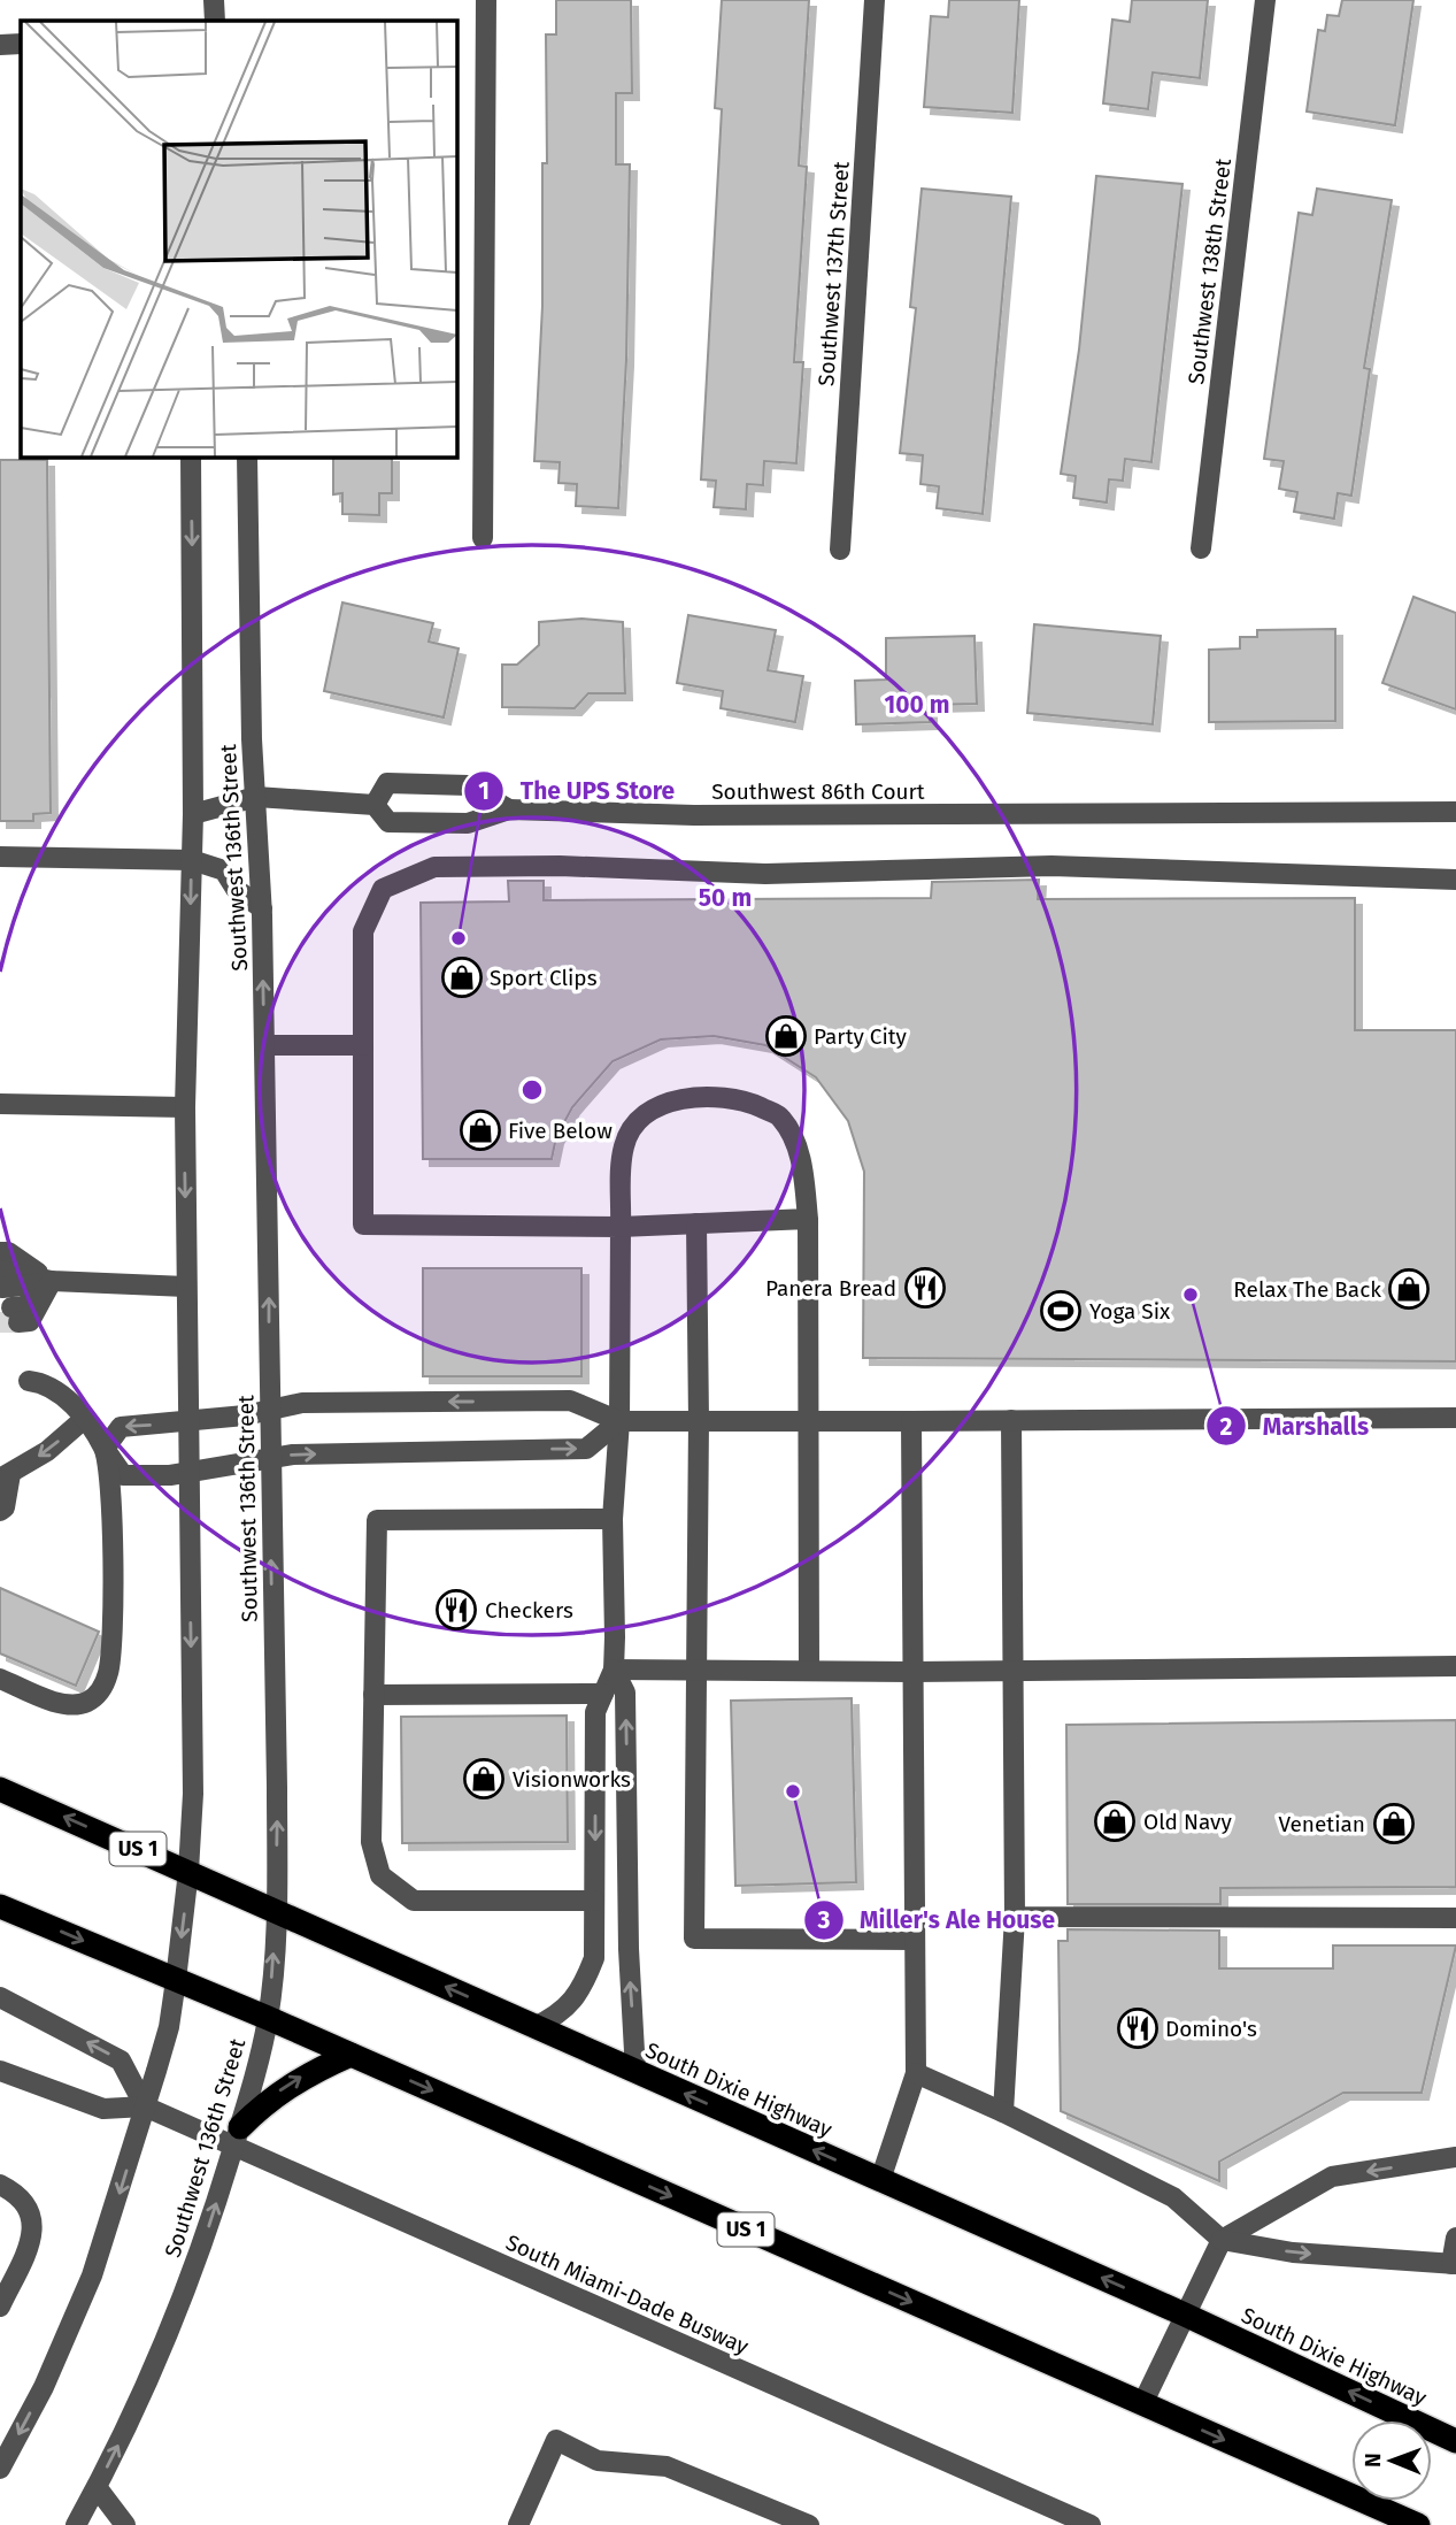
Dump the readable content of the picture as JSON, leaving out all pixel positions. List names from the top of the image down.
{
  "streets": {
    "highway": ["US 1", "South Dixie Highway"],
    "street": [
      "Southwest 138th Street",
      "Southwest 137th Street",
      "Southwest 86th Court",
      "Southwest 136th Street",
      "South Miami-Dade Busway"
    ]
  },
  "crossings": [
    ["Southwest 86th Court", "Southwest 136th Street"],
    ["Southwest 136th Street", "US 1"],
    ["Southwest 136th Street", "South Dixie Highway"],
    ["Southwest 136th Street", "South Miami-Dade Busway"]
  ],
  "places": {
    "other": ["The UPS Store", "Marshalls", "Miller's Ale House"],
    "shop": [
      "Sport Clips",
      "Party City",
      "Five Below",
      "Relax The Back",
      "Visionworks",
      "Old Navy",
      "Venetian"
    ],
    "restaurant": ["Panera Bread", "Checkers", "Domino's"],
    "sports": ["Yoga Six"]
  },
  "north": "left",
  "rings": ["100 m", "50 m"]
}
